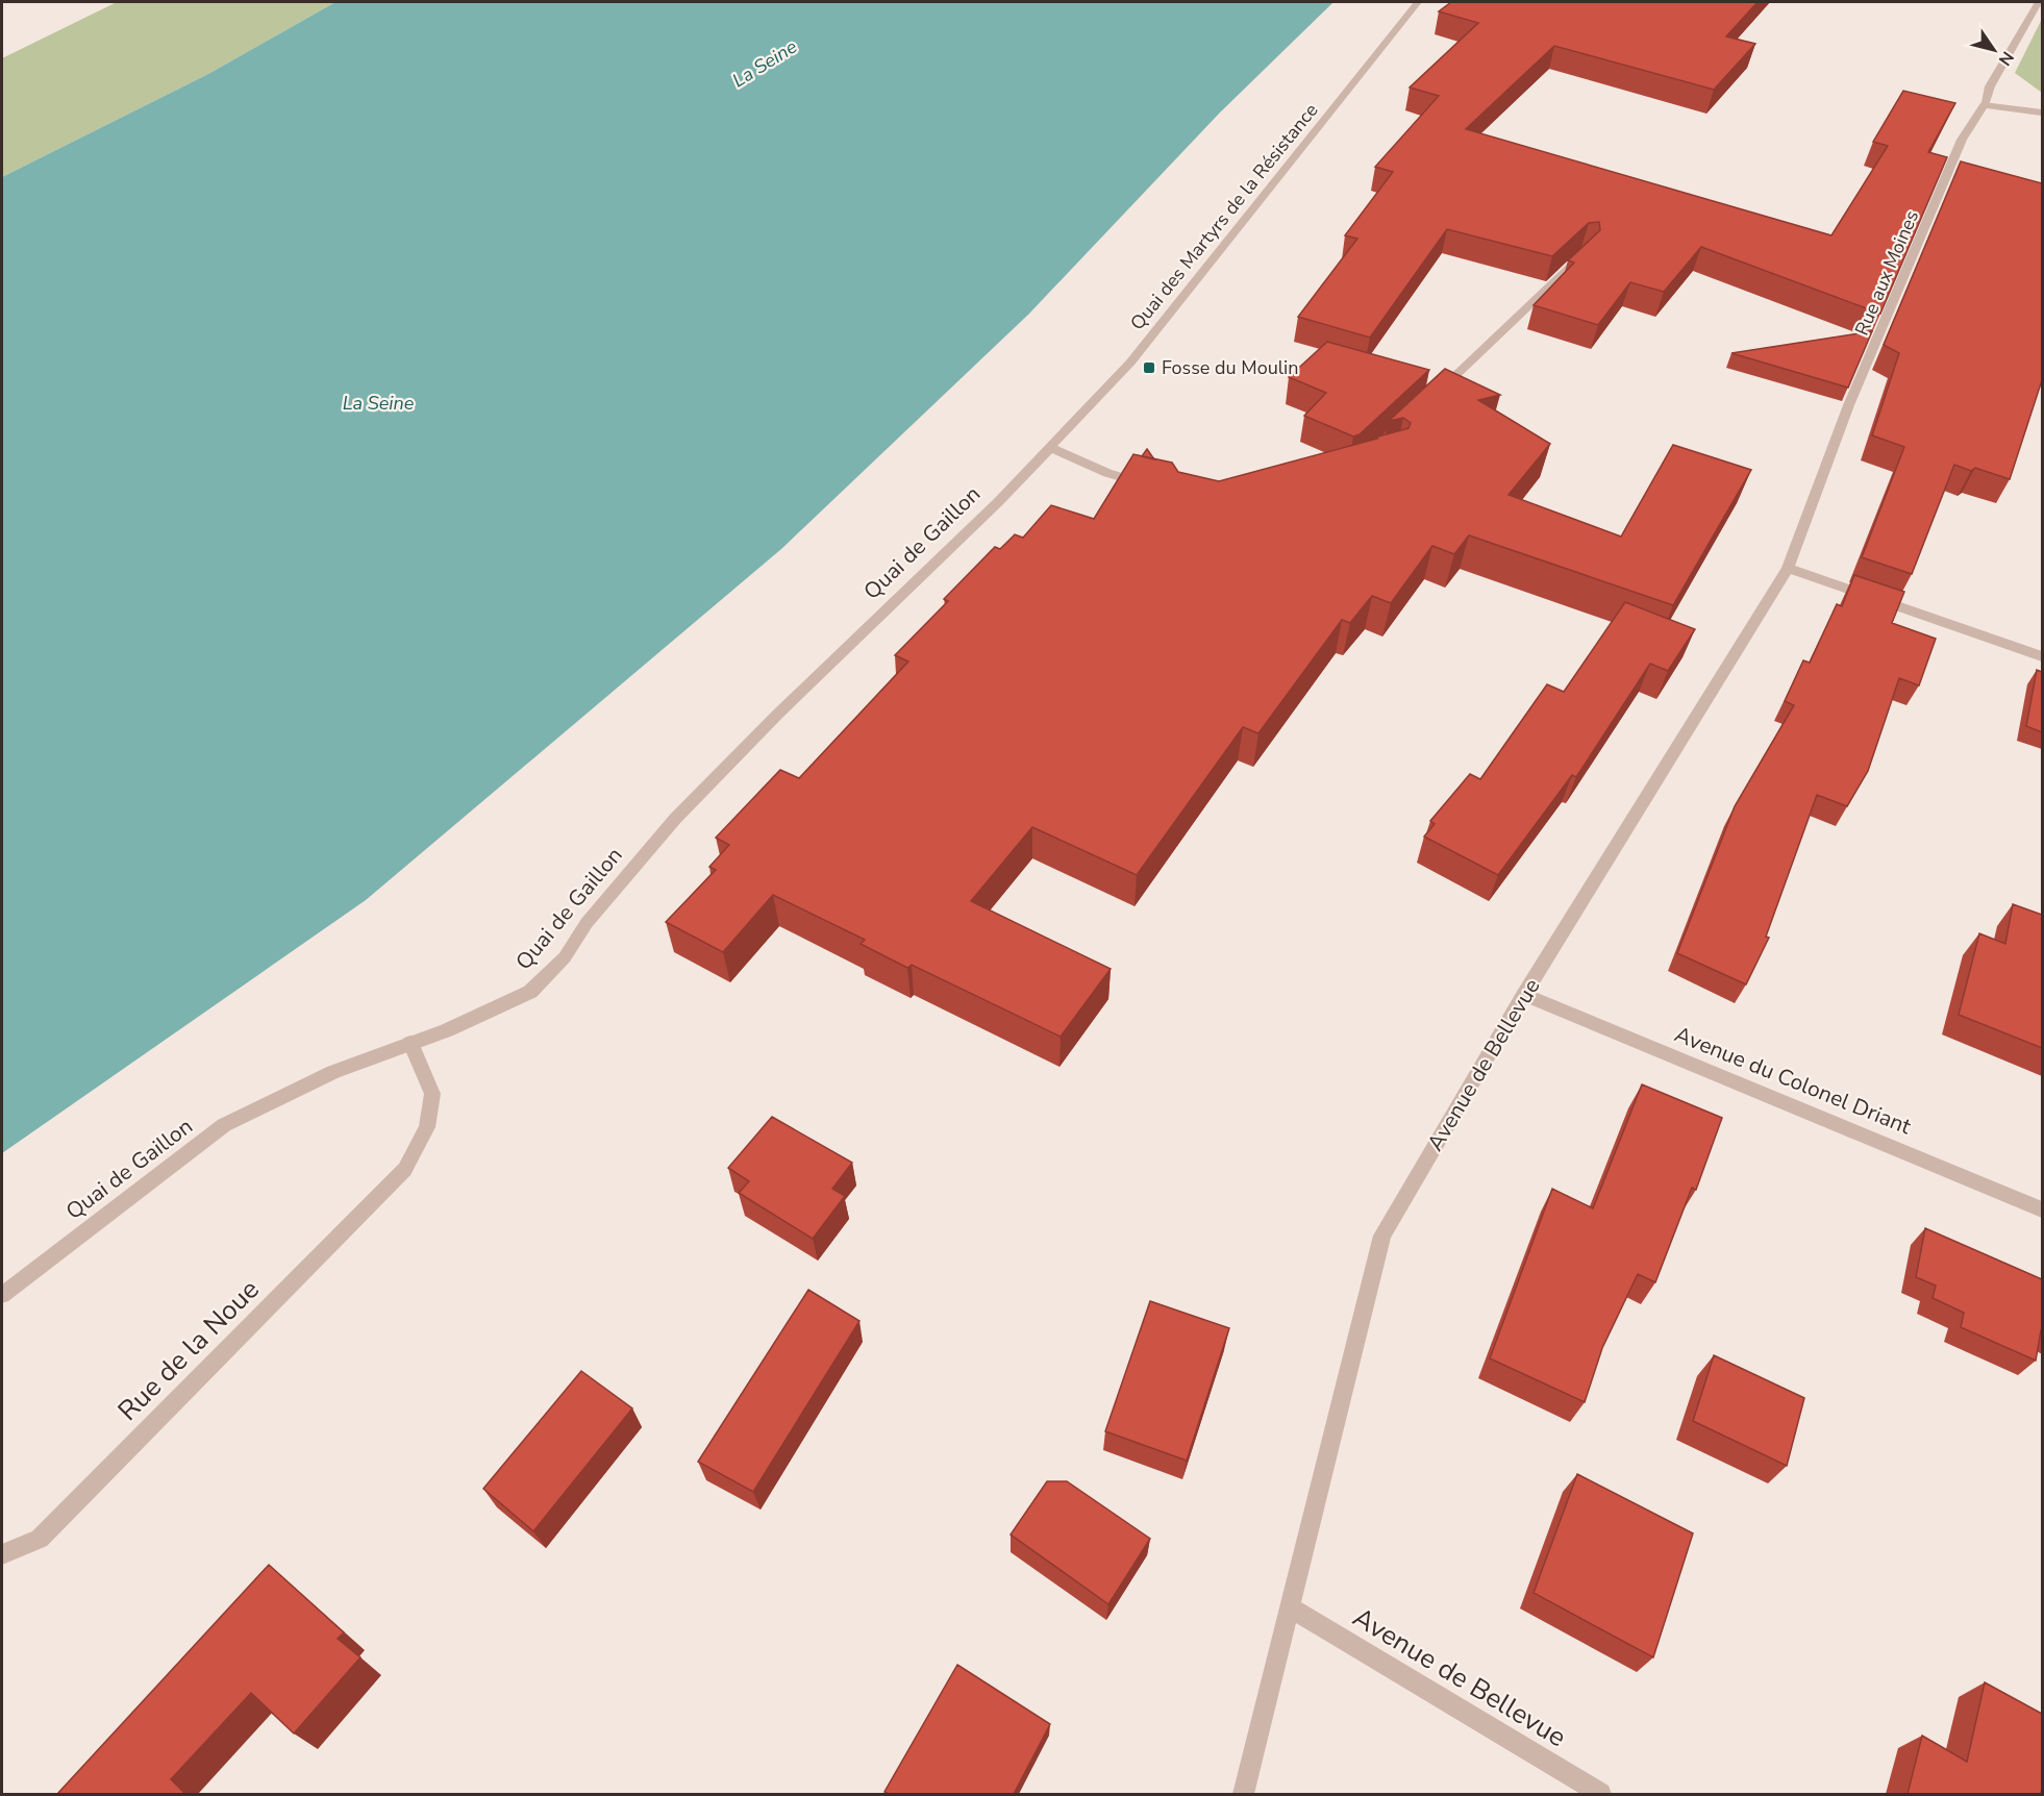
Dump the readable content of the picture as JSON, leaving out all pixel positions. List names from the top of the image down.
{
  "streets": {
    "street": [
      "Quai des Martyrs de la Résistance",
      "Rue aux Moines",
      "Quai de Gaillon",
      "Avenue de Bellevue",
      "Avenue du Colonel Driant",
      "Rue de la Noue"
    ]
  },
  "crossings": [
    ["Quai des Martyrs de la Résistance", "Quai de Gaillon"],
    ["Rue aux Moines", "Avenue de Bellevue"],
    ["Quai de Gaillon", "Rue de la Noue"],
    ["Avenue de Bellevue", "Avenue du Colonel Driant"]
  ],
  "water": ["La Seine"],
  "places": {
    "transit": ["Fosse du Moulin"]
  },
  "north": "bottom right"
}
